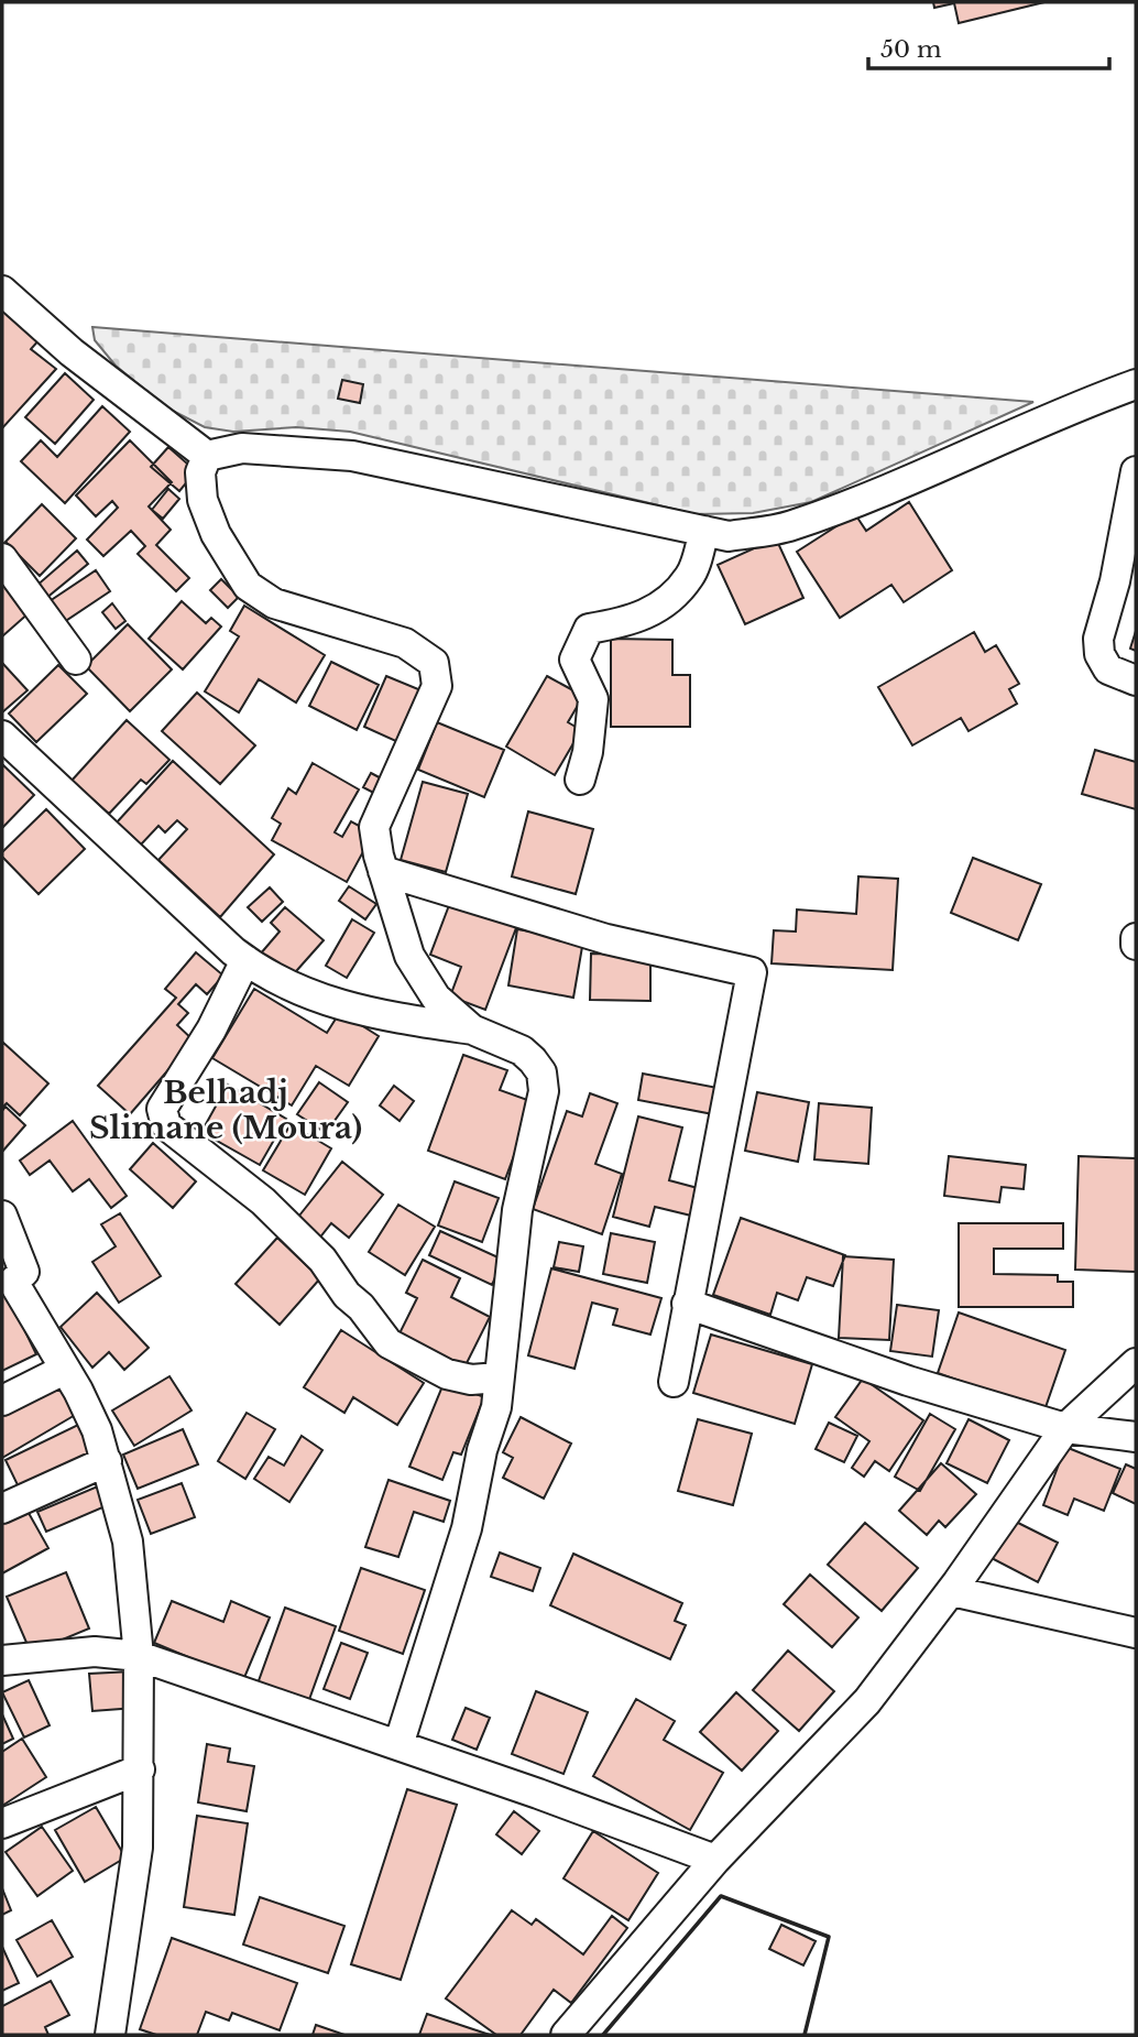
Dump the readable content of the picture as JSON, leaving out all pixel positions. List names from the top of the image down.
{
  "districts": ["Belhadj Slimane (Moura)"],
  "scale_bar": "50 m"
}
